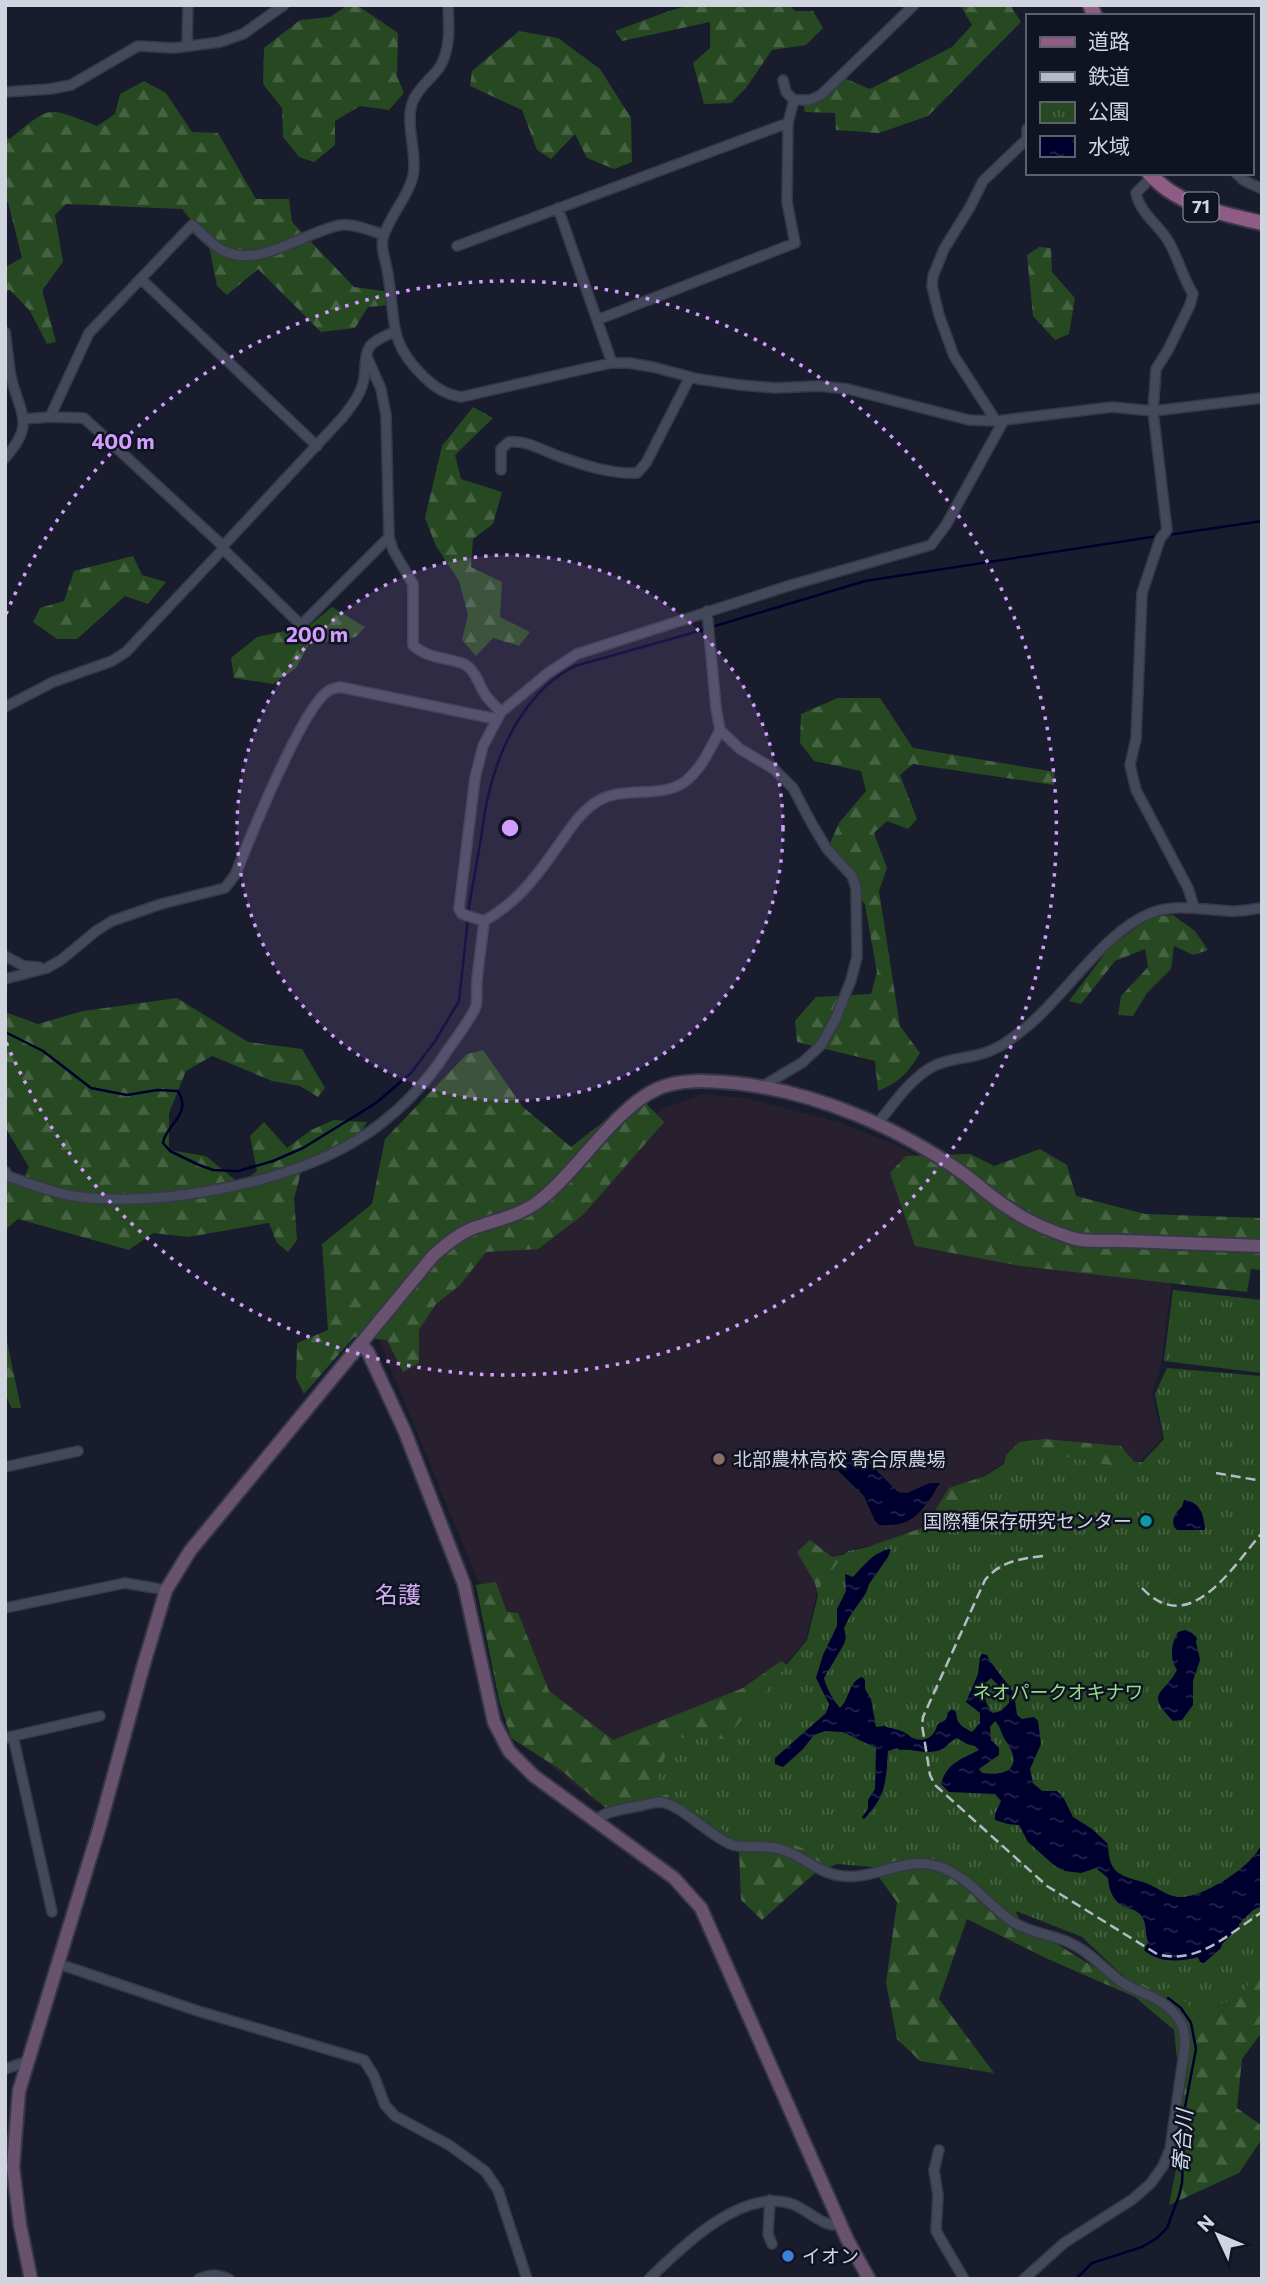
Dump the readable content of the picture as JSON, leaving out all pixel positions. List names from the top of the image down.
{
  "streets": {
    "main road": ["71"]
  },
  "districts": ["名護"],
  "water": ["寄合川"],
  "parks": ["ネオパークオキナワ"],
  "places": ["北部農林高校 寄合原農場", "国際種保存研究センター", "イオン"],
  "legend": [
    "道路",
    "鉄道",
    "公園",
    "水域"
  ],
  "north": "top left",
  "rings": ["400 m", "200 m"]
}
